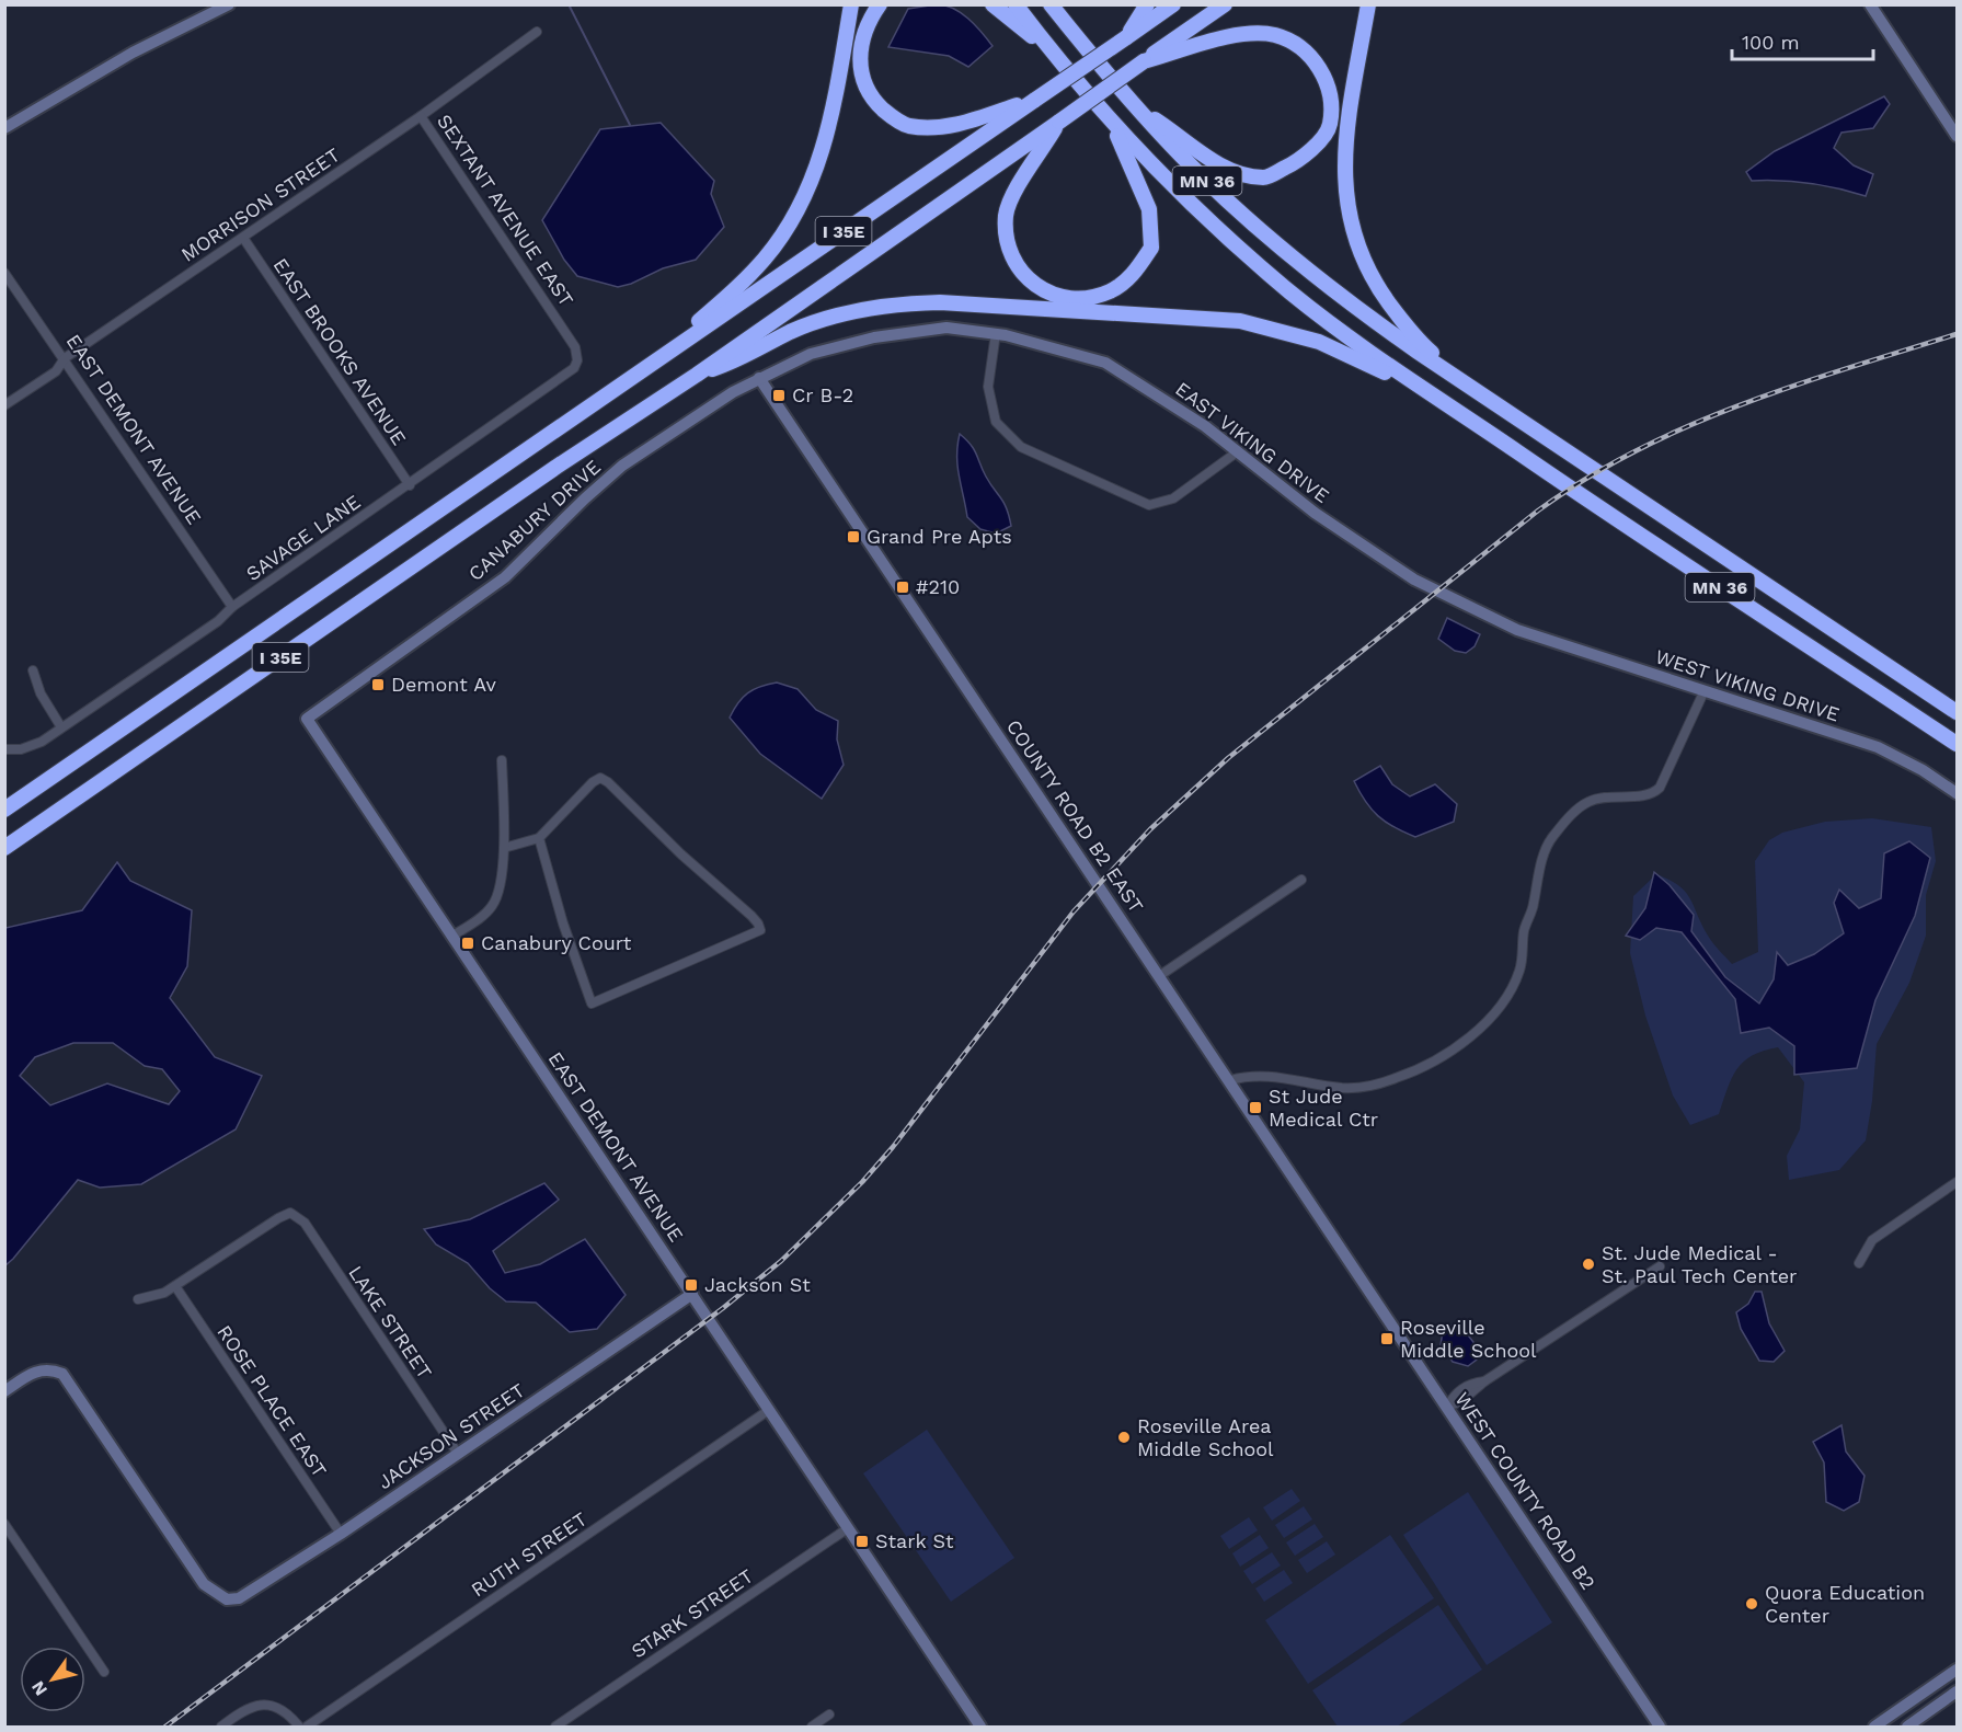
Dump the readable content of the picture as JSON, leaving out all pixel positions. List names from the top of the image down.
{
  "streets": {
    "highway": ["MN 36", "I 35E"],
    "street": [
      "MORRISON STREET",
      "SEXTANT AVENUE EAST",
      "EAST BROOKS AVENUE",
      "EAST DEMONT AVENUE",
      "EAST VIKING DRIVE",
      "CANABURY DRIVE",
      "SAVAGE LANE",
      "WEST VIKING DRIVE",
      "COUNTY ROAD B2 EAST",
      "LAKE STREET",
      "ROSE PLACE EAST",
      "JACKSON STREET",
      "WEST COUNTY ROAD B2",
      "RUTH STREET",
      "STARK STREET"
    ]
  },
  "crossings": [
    ["MORRISON STREET", "SEXTANT AVENUE EAST"],
    ["MORRISON STREET", "EAST BROOKS AVENUE"],
    ["MORRISON STREET", "EAST DEMONT AVENUE"],
    ["SEXTANT AVENUE EAST", "SAVAGE LANE"],
    ["EAST BROOKS AVENUE", "SAVAGE LANE"],
    ["EAST DEMONT AVENUE", "CANABURY DRIVE"],
    ["EAST DEMONT AVENUE", "SAVAGE LANE"],
    ["EAST DEMONT AVENUE", "JACKSON STREET"],
    ["EAST DEMONT AVENUE", "RUTH STREET"],
    ["EAST DEMONT AVENUE", "STARK STREET"],
    ["EAST VIKING DRIVE", "CANABURY DRIVE"],
    ["EAST VIKING DRIVE", "WEST VIKING DRIVE"],
    ["EAST VIKING DRIVE", "COUNTY ROAD B2 EAST"],
    ["CANABURY DRIVE", "COUNTY ROAD B2 EAST"],
    ["COUNTY ROAD B2 EAST", "WEST COUNTY ROAD B2"],
    ["LAKE STREET", "ROSE PLACE EAST"],
    ["LAKE STREET", "JACKSON STREET"],
    ["ROSE PLACE EAST", "JACKSON STREET"]
  ],
  "places": {
    "transit": [
      "Cr B-2",
      "Grand Pre Apts",
      "#210",
      "Demont Av",
      "Canabury Court",
      "St Jude Medical Ctr",
      "Jackson St",
      "Roseville Middle School",
      "Stark St"
    ],
    "other": ["St. Jude Medical - St. Paul Tech Center", "Roseville Area Middle School", "Quora Education Center"]
  },
  "scale_bar": "100 m",
  "north": "bottom left"
}
